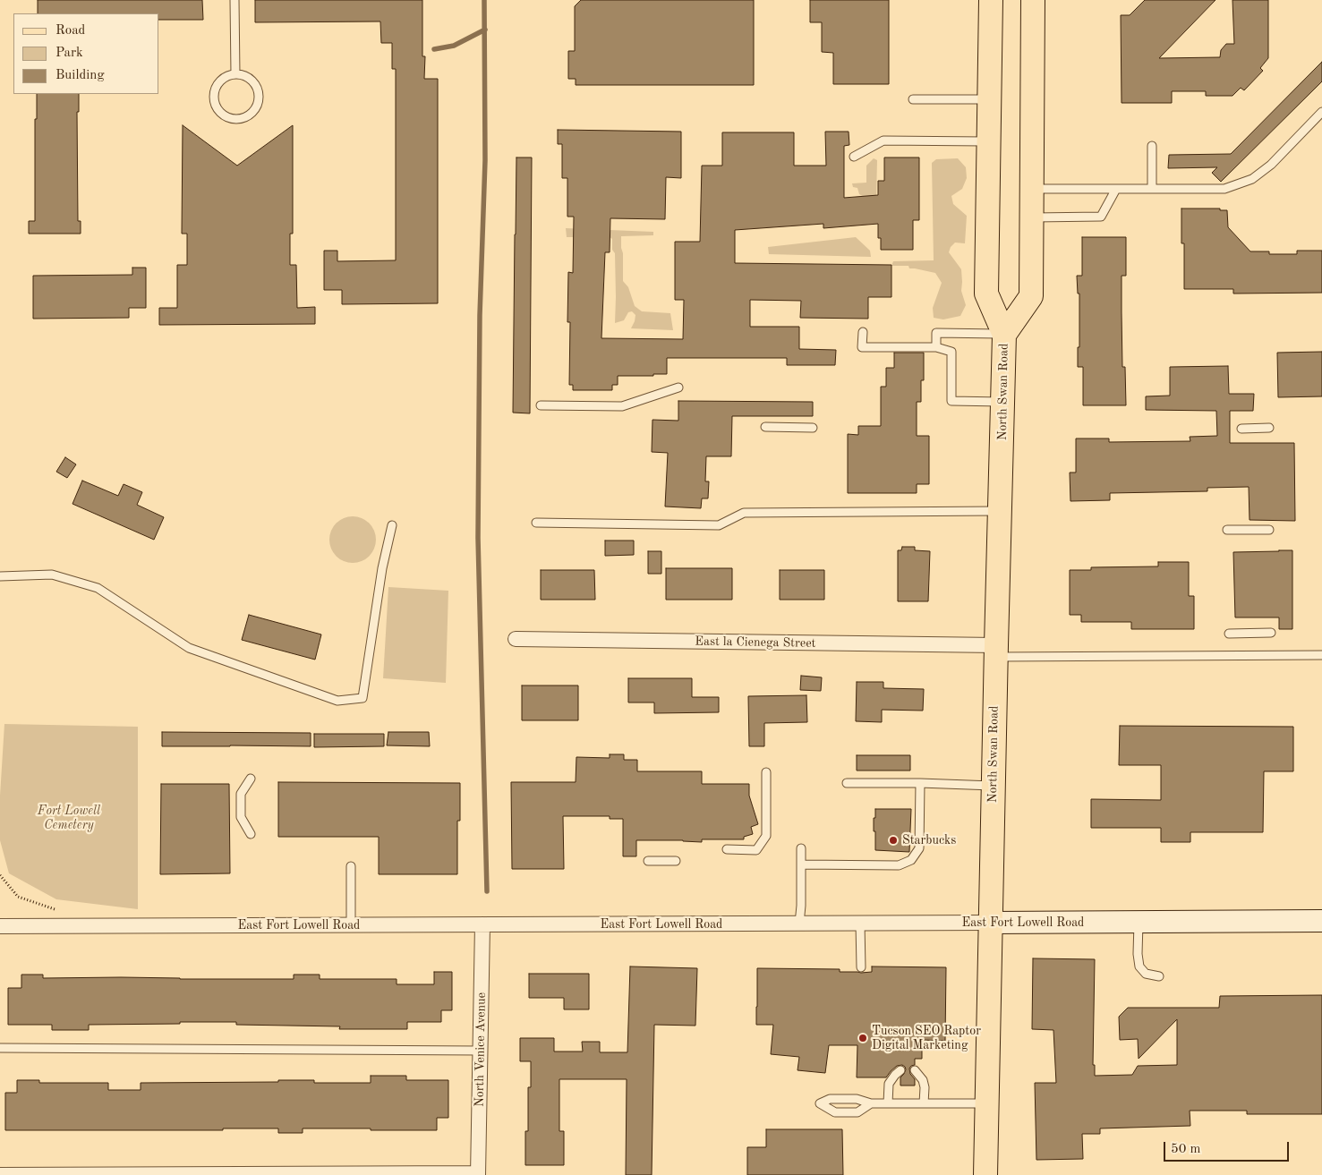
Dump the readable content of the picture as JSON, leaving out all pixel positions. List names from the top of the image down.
{
  "streets": {
    "main road": ["North Swan Road"],
    "street": ["East la Cienega Street", "East Fort Lowell Road", "North Venice Avenue"]
  },
  "crossings": [
    ["North Swan Road", "East la Cienega Street"],
    ["North Swan Road", "East Fort Lowell Road"],
    ["East Fort Lowell Road", "North Venice Avenue"]
  ],
  "parks": ["Fort Lowell Cemetery"],
  "places": ["Starbucks", "Tucson SEO Raptor Digital Marketing"],
  "legend": ["Road", "Park", "Building"],
  "scale_bar": "50 m"
}
